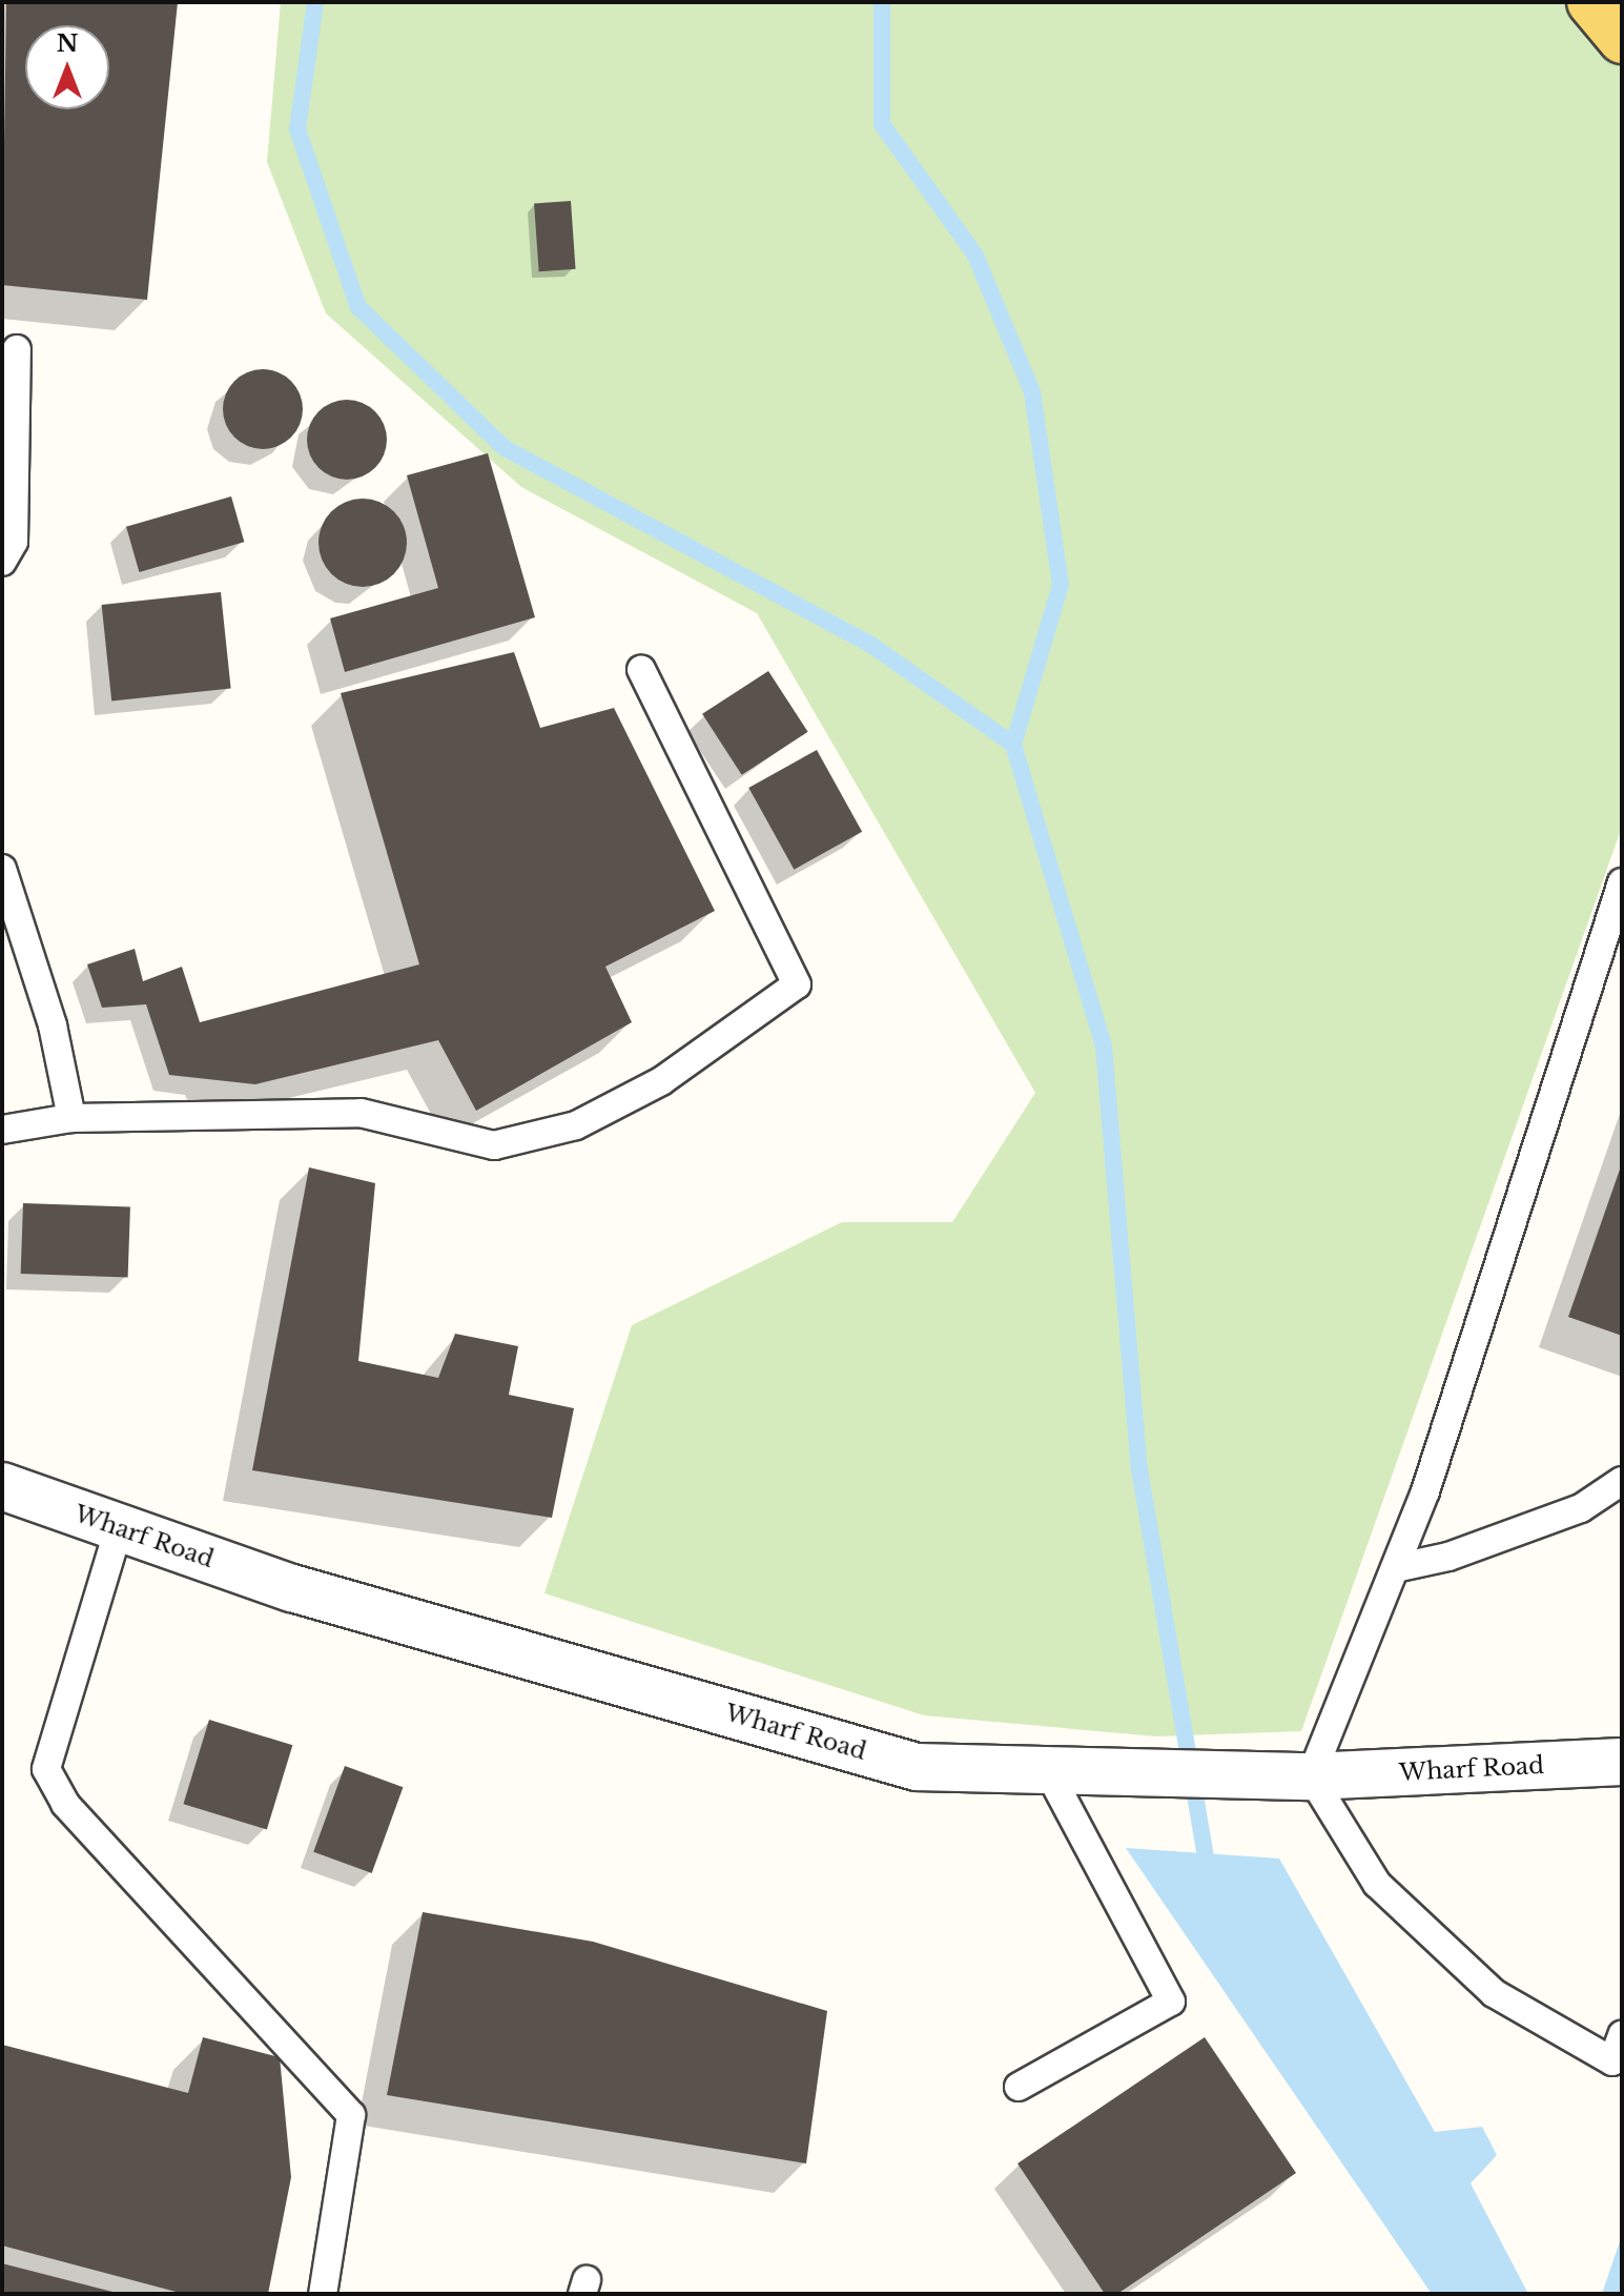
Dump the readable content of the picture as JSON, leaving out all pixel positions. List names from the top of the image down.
{
  "streets": {
    "street": ["Wharf Road"]
  },
  "north": "top"
}
